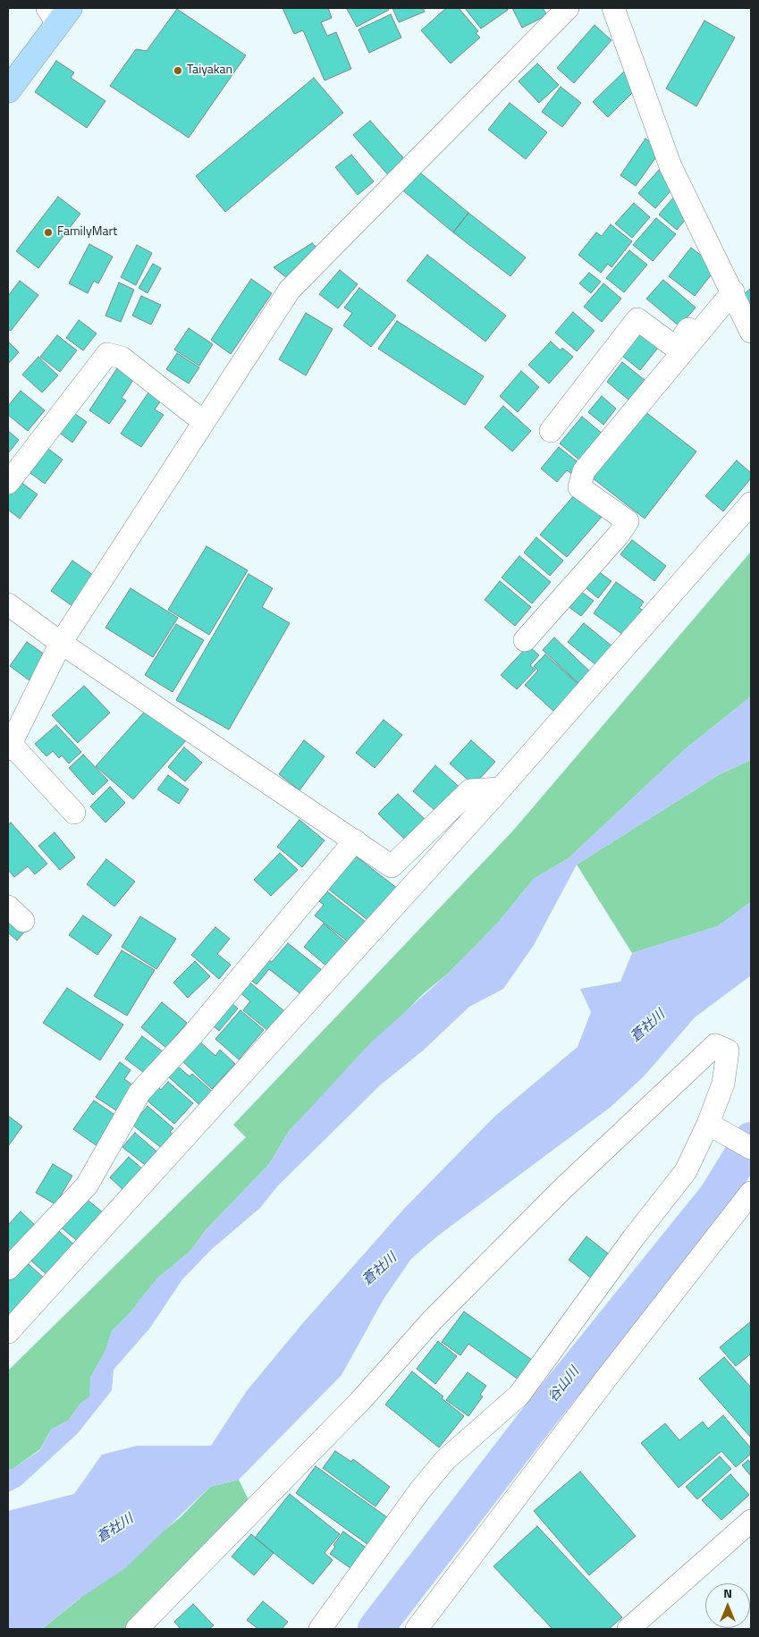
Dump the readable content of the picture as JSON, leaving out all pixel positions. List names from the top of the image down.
{
  "water": ["蒼社川", "谷山川"],
  "places": ["Taiyakan", "FamilyMart"],
  "north": "top"
}
